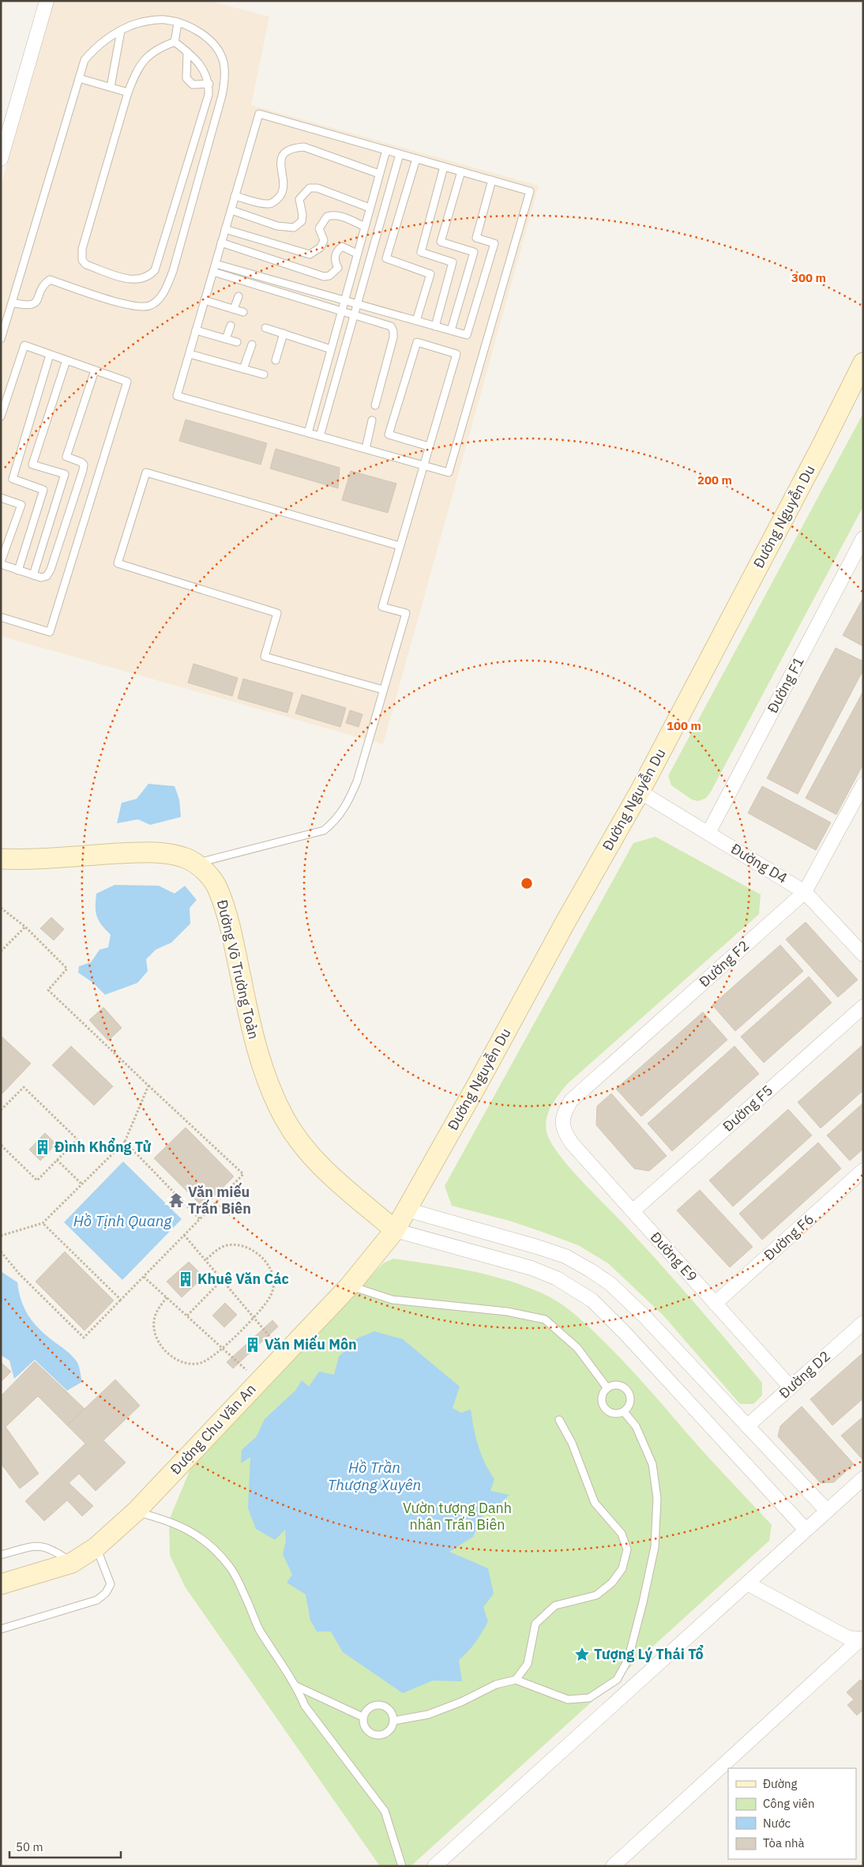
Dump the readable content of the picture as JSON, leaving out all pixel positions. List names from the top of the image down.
{
  "streets": {
    "main road": ["Đường Nguyễn Du", "Đường Võ Trường Toản", "Đường Chu Văn An"],
    "street": [
      "Đường F1",
      "Đường D4",
      "Đường F2",
      "Đường F5",
      "Đường F6",
      "Đường E9",
      "Đường D2"
    ]
  },
  "crossings": [
    ["Đường Nguyễn Du", "Đường D4"],
    ["Đường Nguyễn Du", "Đường Võ Trường Toản"],
    ["Đường Nguyễn Du", "Đường Chu Văn An"],
    ["Đường F1", "Đường D4"],
    ["Đường D4", "Đường F2"],
    ["Đường F2", "Đường E9"],
    ["Đường Võ Trường Toản", "Đường Chu Văn An"],
    ["Đường F5", "Đường E9"],
    ["Đường F6", "Đường E9"],
    ["Đường E9", "Đường D2"]
  ],
  "water": ["Hồ Tịnh Quang", "Hồ Trần Thượng Xuyên"],
  "parks": ["Vườn tượng Danh nhân Trấn Biên"],
  "places": {
    "building": ["Đình Khổng Tử", "Khuê Văn Các", "Văn Miếu Môn"],
    "temple": ["Văn miếu Trấn Biên"],
    "place": ["Tượng Lý Thái Tổ"]
  },
  "legend": [
    "Đường",
    "Công viên",
    "Nước",
    "Tòa nhà"
  ],
  "scale_bar": "50 m",
  "rings": ["300 m", "200 m", "100 m"]
}
